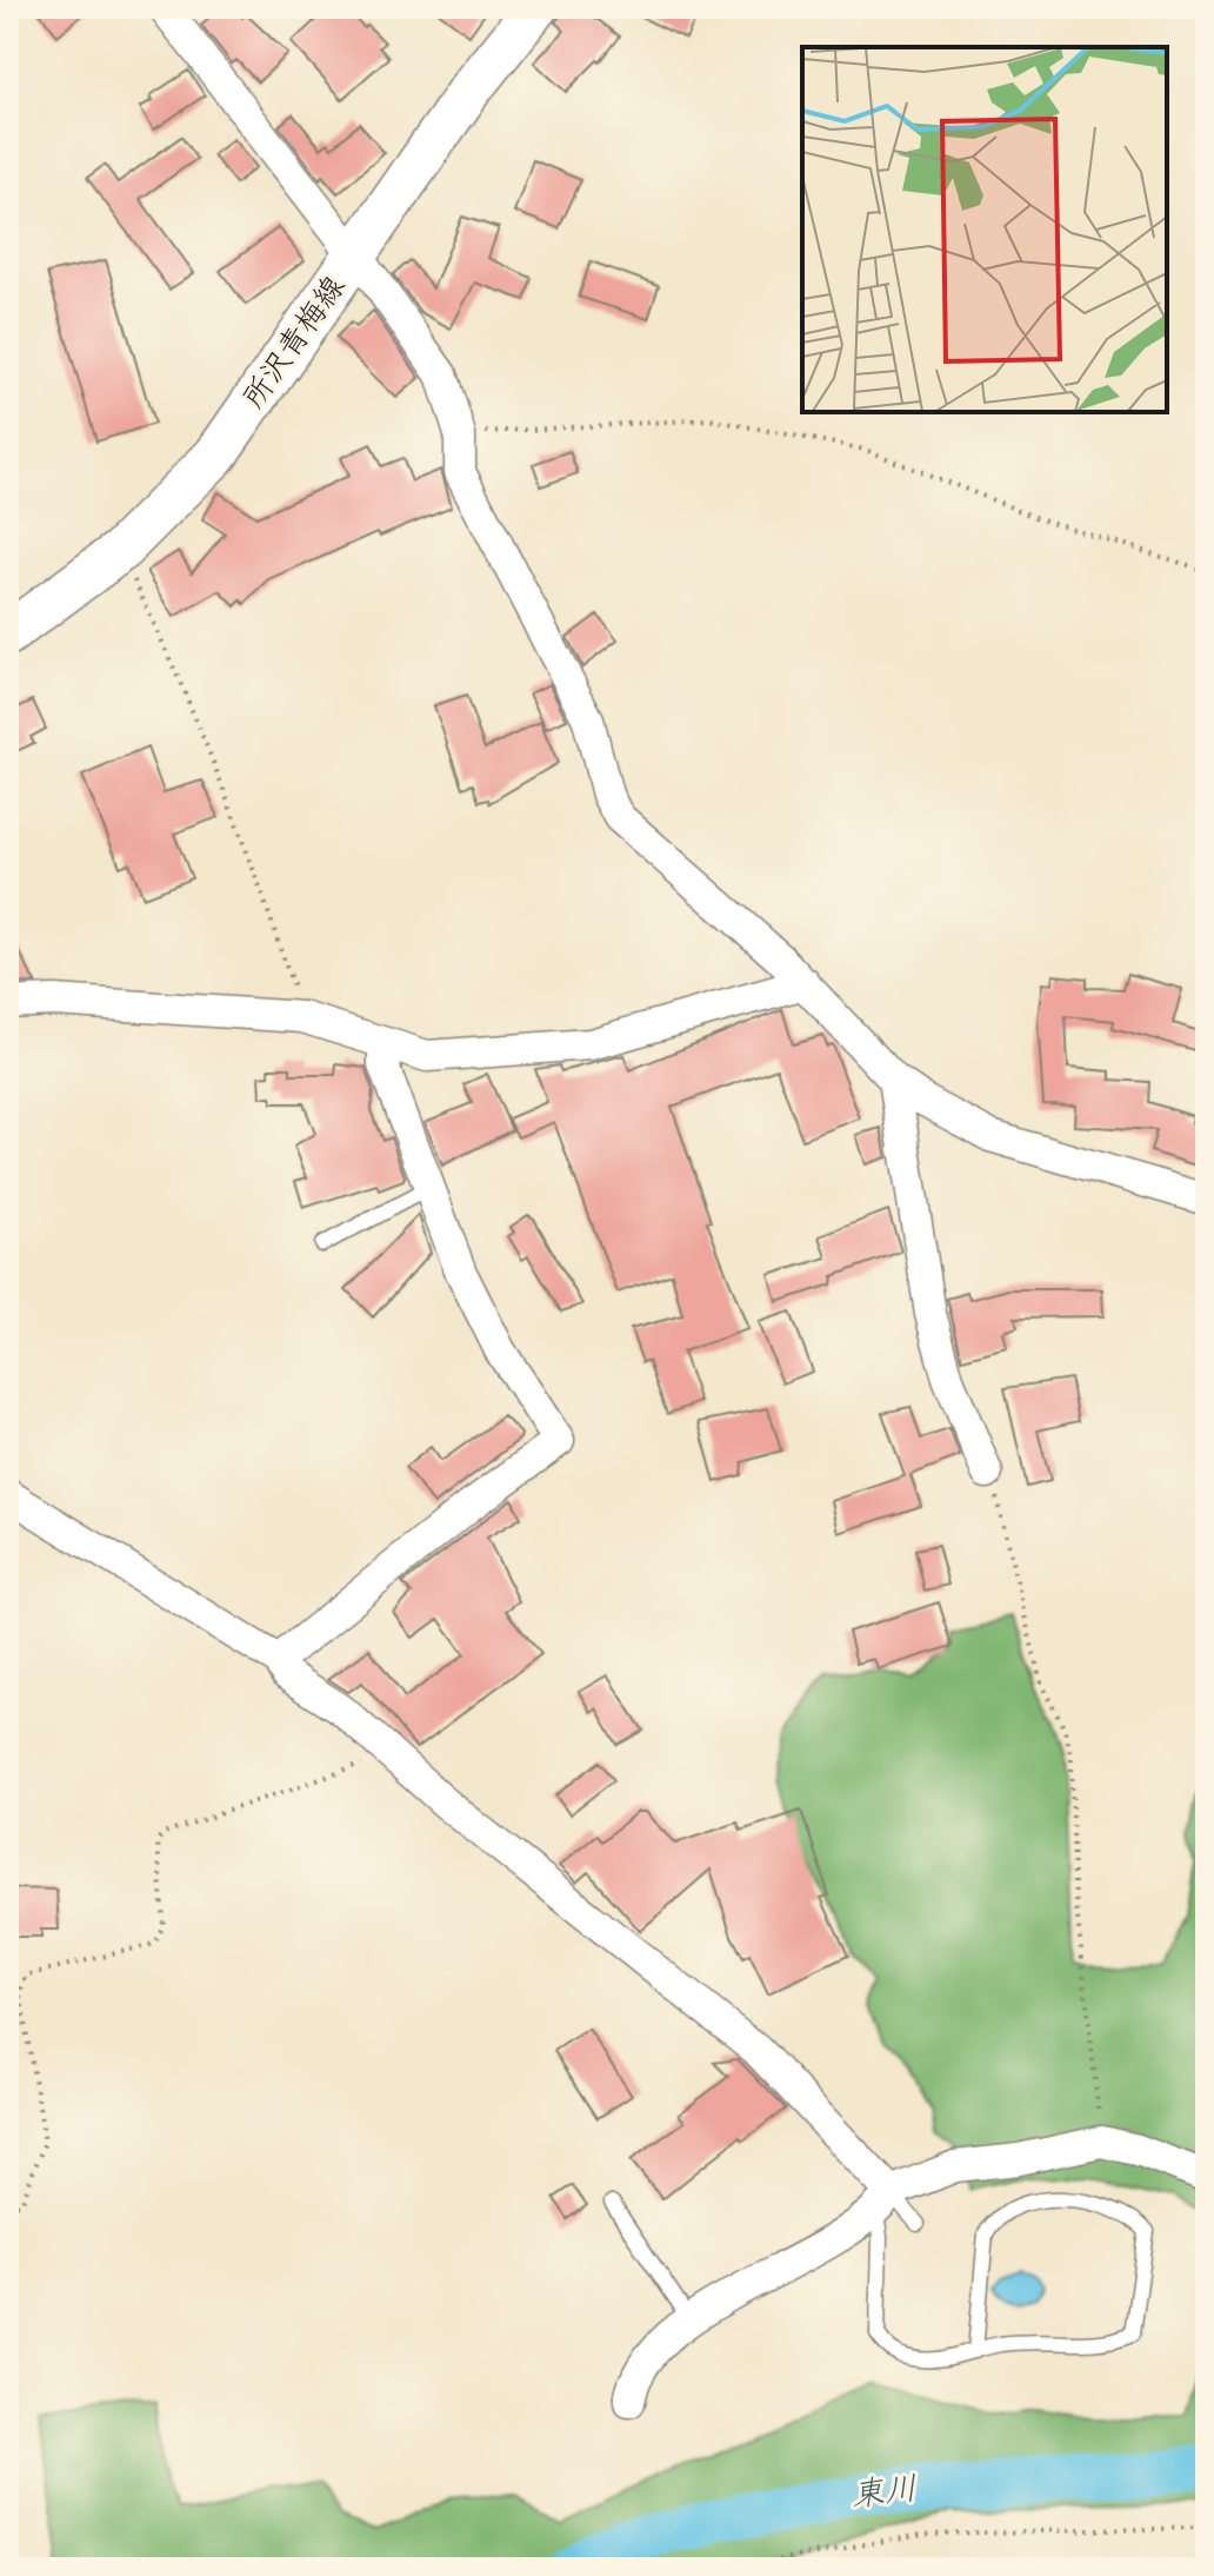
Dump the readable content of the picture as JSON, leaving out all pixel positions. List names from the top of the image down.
{
  "streets": {
    "main road": ["所沢青梅線"]
  },
  "water": ["東川"]
}
